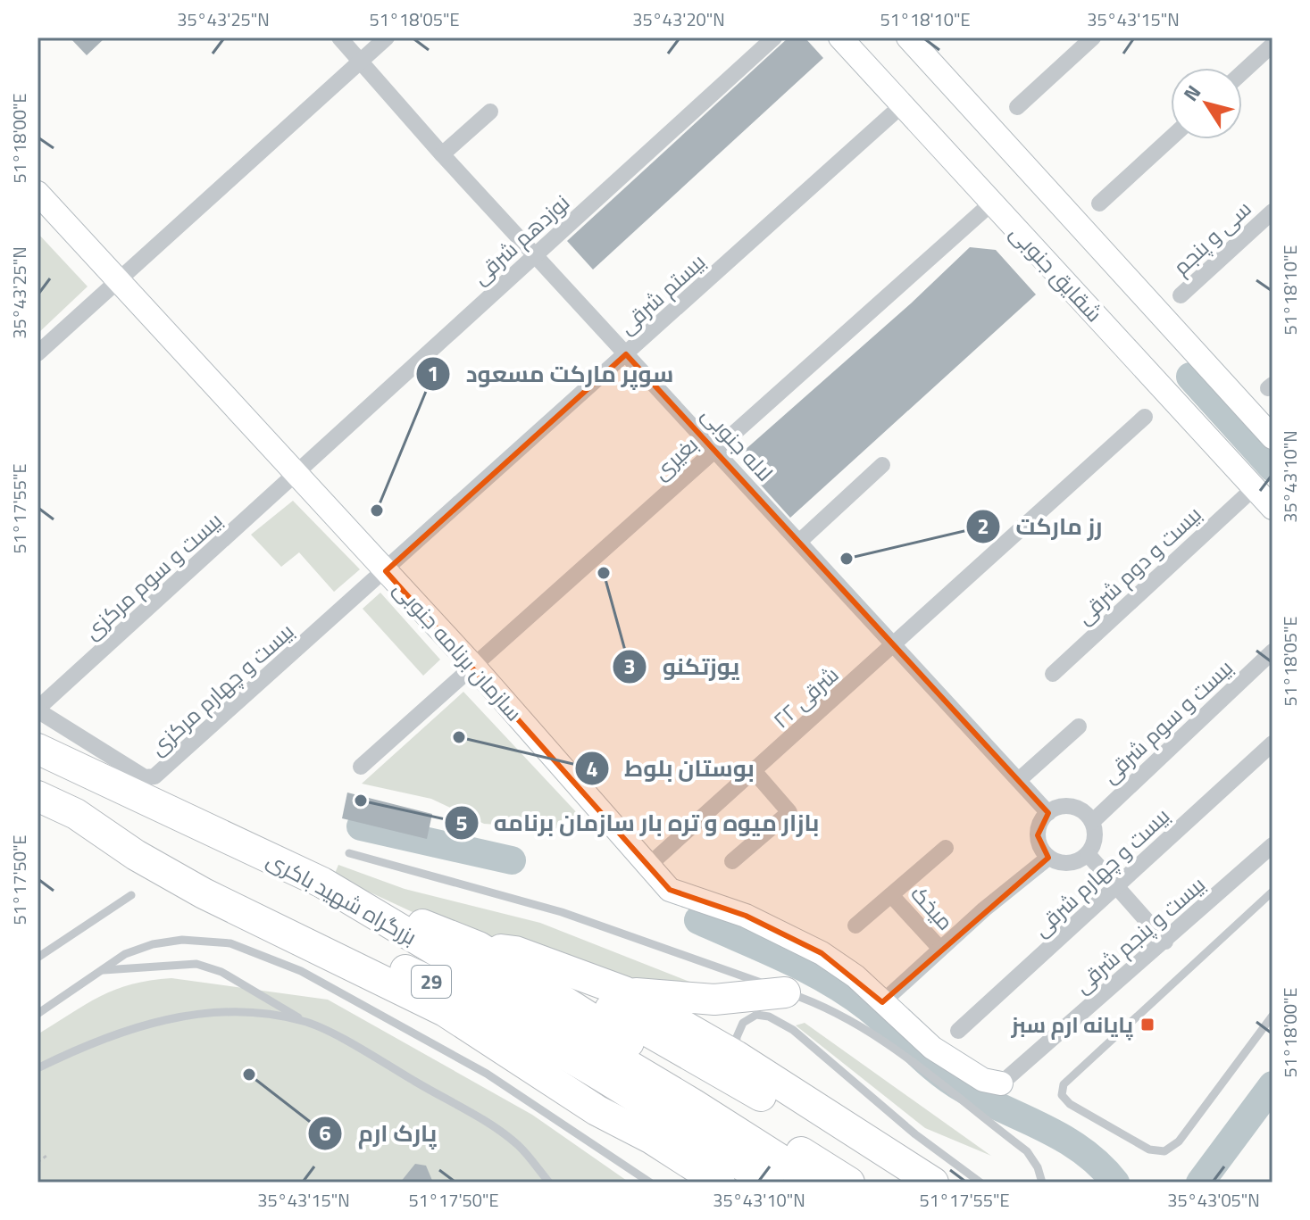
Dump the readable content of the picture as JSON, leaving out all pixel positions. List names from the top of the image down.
{
  "streets": {
    "highway": ["بزرگراه شهید باکری", "29"],
    "street": [
      "سی و پنجم",
      "نوزدهم شرقی",
      "شقایق جنوبی",
      "بیستم شرقی",
      "لاله جنوبی",
      "بغیری",
      "بیست و دوم شرقی",
      "بیست و سوم مرکزی",
      "سازمان برنامه جنوبی",
      "بیست و چهارم مرکزی",
      "۲۲ شرقی",
      "بیست و سوم شرقی",
      "بیست و چهارم شرقی",
      "میخک",
      "بیست و پنجم شرقی"
    ]
  },
  "crossings": [
    ["نوزدهم شرقی", "لاله جنوبی"],
    ["نوزدهم شرقی", "بیست و سوم مرکزی"],
    ["نوزدهم شرقی", "سازمان برنامه جنوبی"],
    ["شقایق جنوبی", "بیستم شرقی"],
    ["شقایق جنوبی", "بغیری"],
    ["شقایق جنوبی", "بیست و دوم شرقی"],
    ["بیستم شرقی", "لاله جنوبی"],
    ["بیستم شرقی", "سازمان برنامه جنوبی"],
    ["بیستم شرقی", "بیست و چهارم مرکزی"],
    ["لاله جنوبی", "بغیری"],
    ["لاله جنوبی", "۲۲ شرقی"],
    ["لاله جنوبی", "بیست و سوم شرقی"],
    ["بغیری", "سازمان برنامه جنوبی"],
    ["بیست و سوم مرکزی", "سازمان برنامه جنوبی"],
    ["بیست و سوم مرکزی", "بیست و چهارم مرکزی"],
    ["سازمان برنامه جنوبی", "بیست و چهارم مرکزی"],
    ["سازمان برنامه جنوبی", "۲۲ شرقی"],
    ["سازمان برنامه جنوبی", "بیست و پنجم شرقی"],
    ["بزرگراه شهید باکری", "29"]
  ],
  "places": {
    "other": [
      "سوپر مارکت مسعود",
      "رز مارکت",
      "یوزتکنو",
      "بوستان بلوط",
      "بازار میوه و تره بار سازمان برنامه",
      "پارک ارم"
    ],
    "transit": ["پایانه ارم سبز"]
  },
  "north": "top left",
  "coordinates": [
    "35°43'25\"N",
    "51°18'05\"E",
    "35°43'20\"N",
    "51°18'10\"E",
    "35°43'15\"N",
    "51°18'00\"E",
    "35°43'10\"N",
    "51°17'55\"E",
    "51°17'50\"E",
    "35°43'05\"N"
  ]
}
